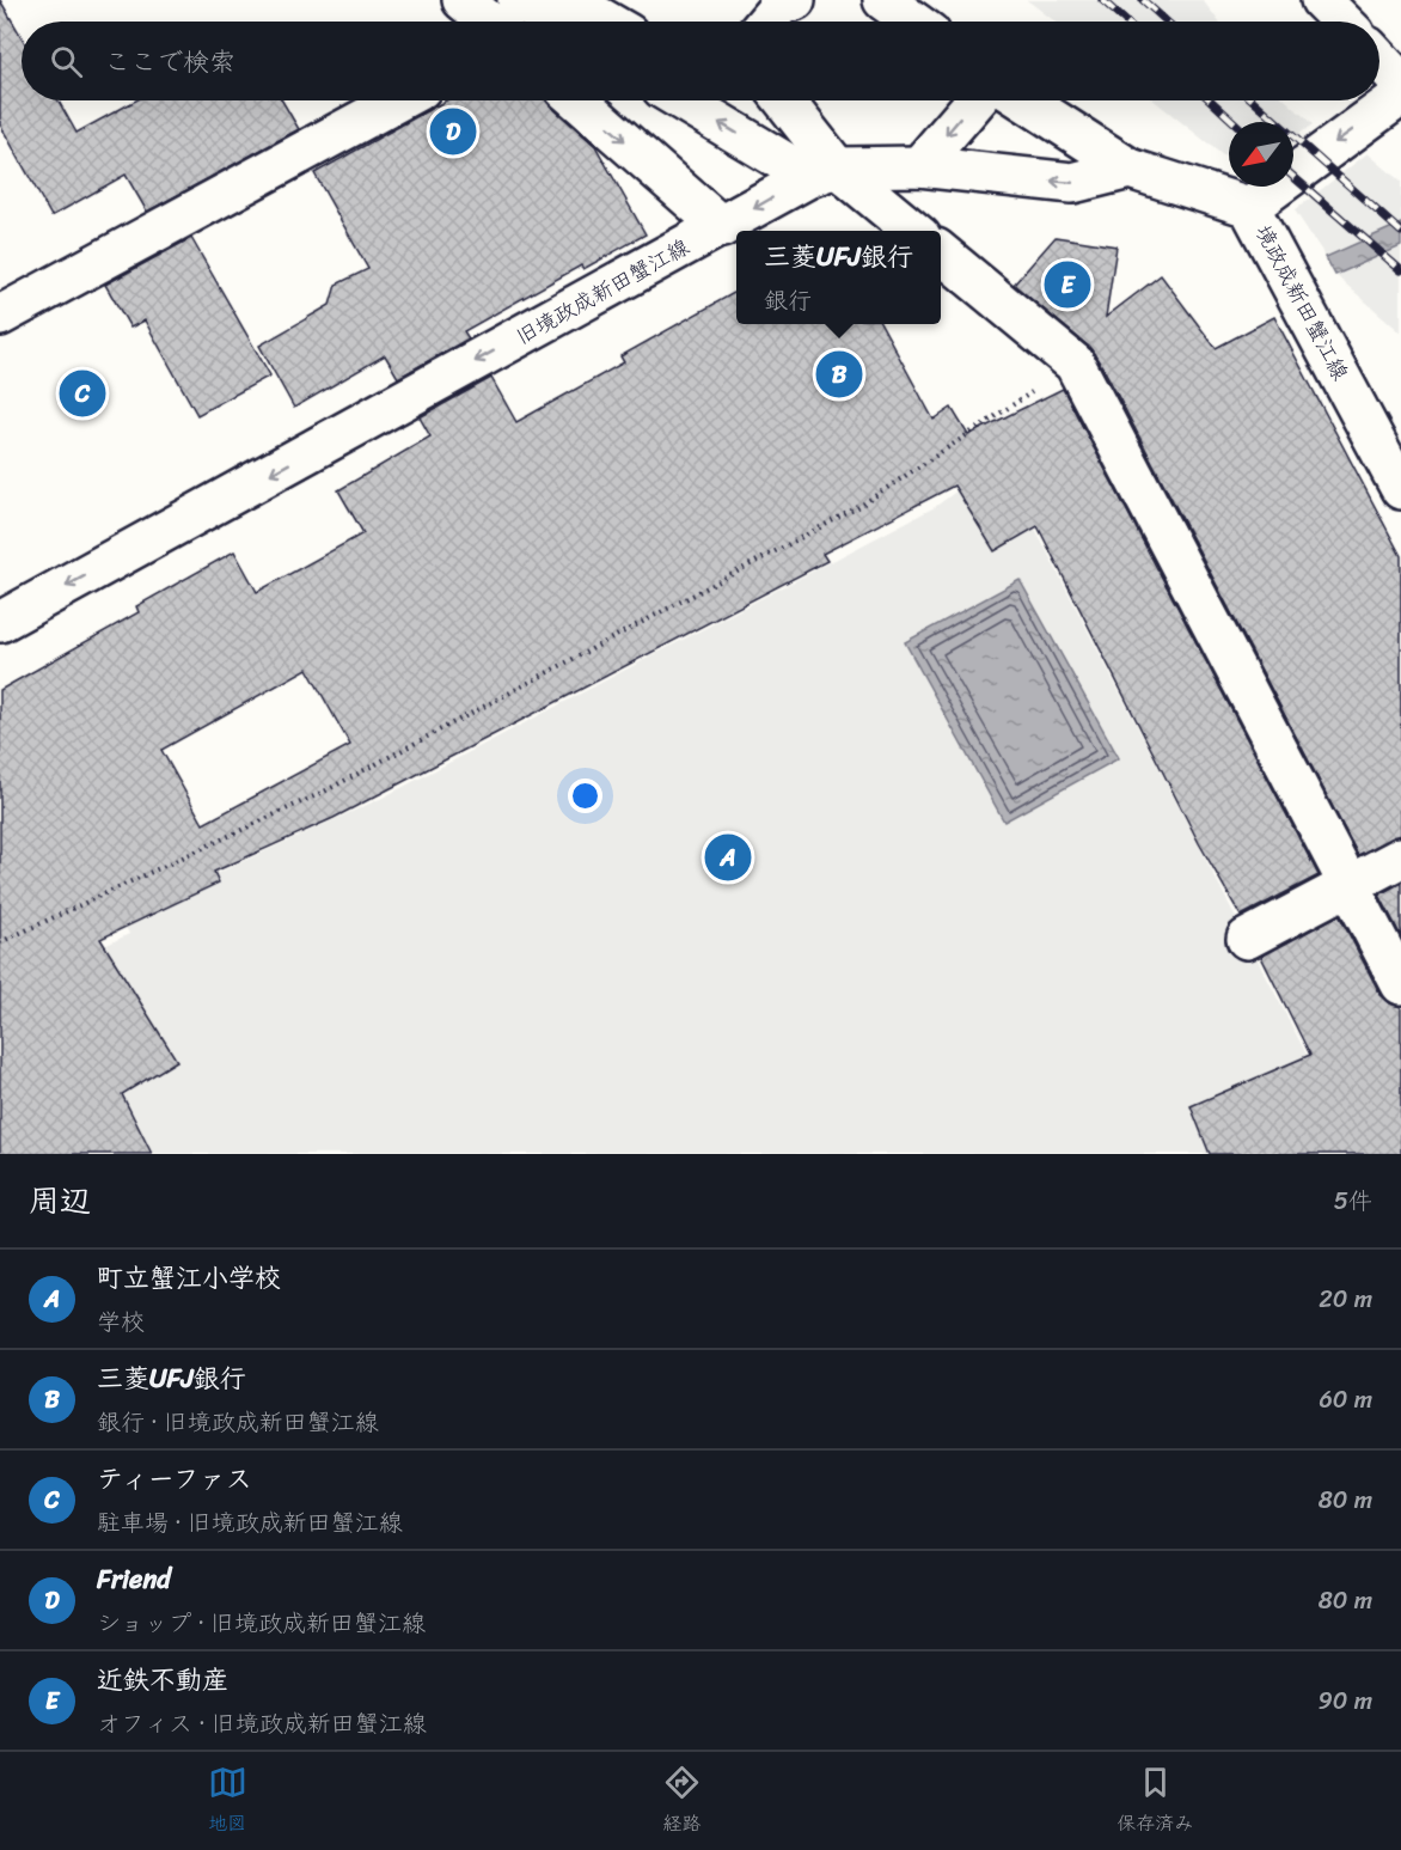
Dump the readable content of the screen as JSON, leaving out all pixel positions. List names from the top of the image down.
{
  "streets": {
    "street": ["旧境政成新田蟹江線", "境政成新田蟹江線"]
  },
  "one_way": ["境政成新田蟹江線"],
  "north": "bottom left",
  "page": {
    "search": "ここで検索",
    "pins": [
      "D",
      "E",
      "B",
      "C",
      "A"
    ],
    "popup": ["三菱UFJ銀行", "銀行"],
    "heading": ["周辺", "5件"],
    "list": [
      {
        "mark": "A",
        "name": "町立蟹江小学校",
        "note": "学校",
        "value": "20 m"
      },
      {
        "mark": "B",
        "name": "三菱UFJ銀行",
        "note": "銀行 · 旧境政成新田蟹江線",
        "value": "60 m"
      },
      {
        "mark": "C",
        "name": "ティーファス",
        "note": "駐車場 · 旧境政成新田蟹江線",
        "value": "80 m"
      },
      {
        "mark": "D",
        "name": "Friend",
        "note": "ショップ · 旧境政成新田蟹江線",
        "value": "80 m"
      },
      {
        "mark": "E",
        "name": "近鉄不動産",
        "note": "オフィス · 旧境政成新田蟹江線",
        "value": "90 m"
      }
    ],
    "nav": ["地図", "経路", "保存済み"]
  }
}
